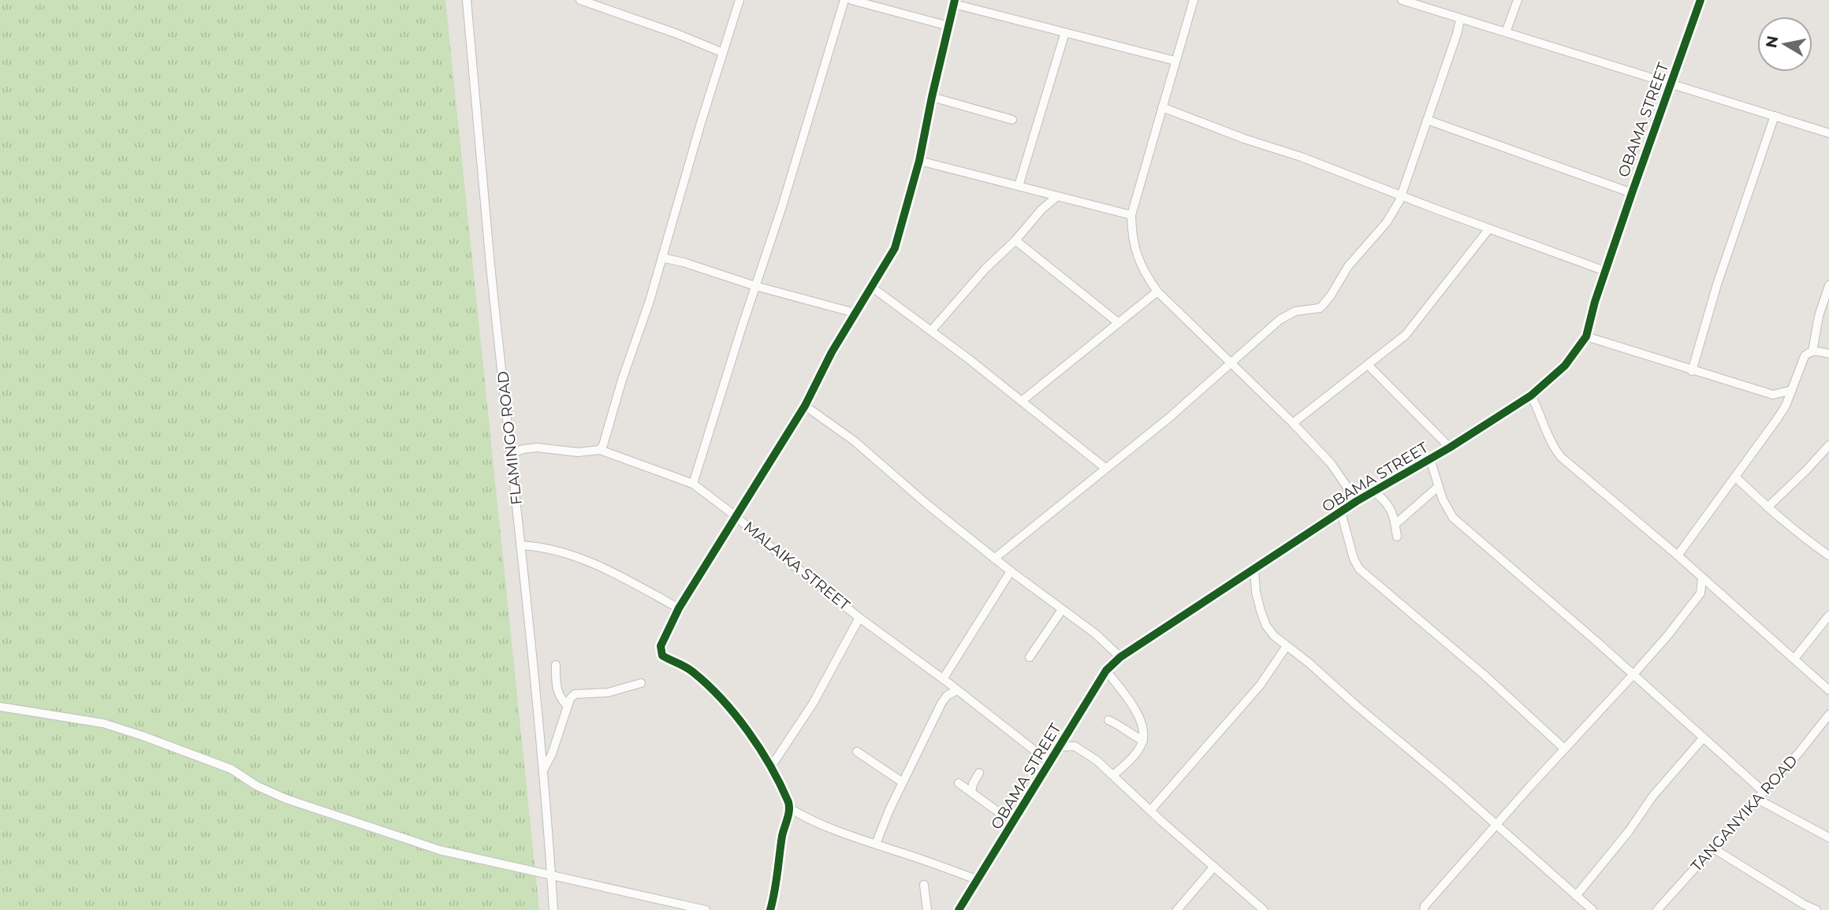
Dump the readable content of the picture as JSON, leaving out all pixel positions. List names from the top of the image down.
{
  "streets": {
    "street": [
      "OBAMA STREET",
      "FLAMINGO ROAD",
      "MALAIKA STREET",
      "TANGANYIKA ROAD"
    ]
  },
  "crossings": [
    ["OBAMA STREET", "MALAIKA STREET"],
    ["FLAMINGO ROAD", "MALAIKA STREET"]
  ],
  "north": "left"
}
